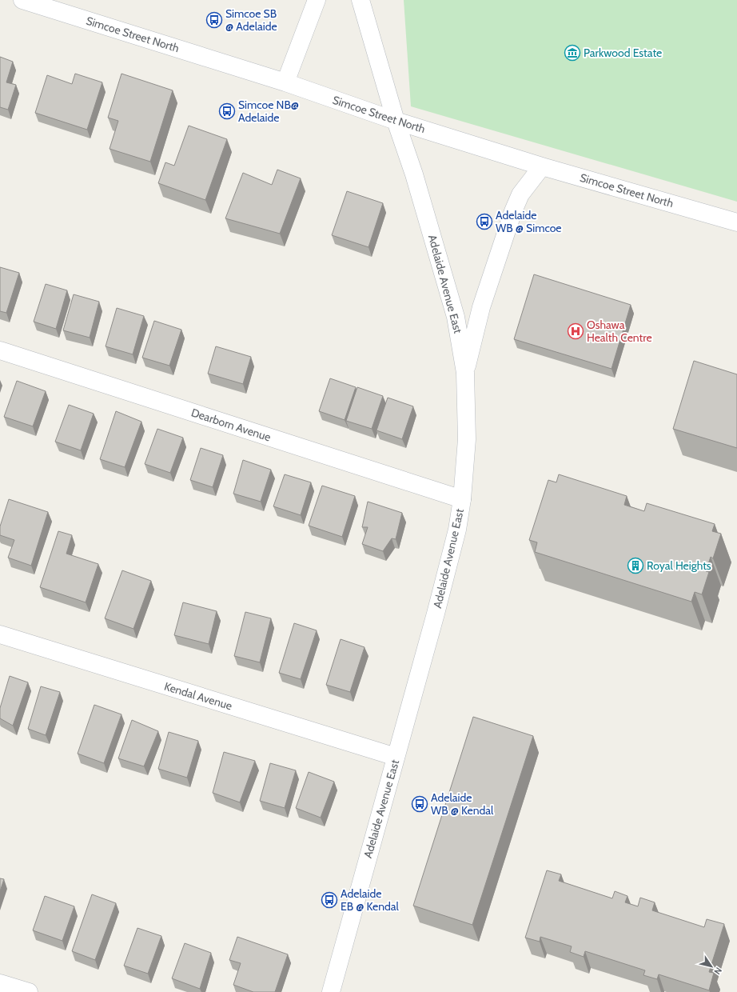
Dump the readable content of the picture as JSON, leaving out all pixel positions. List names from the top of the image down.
{
  "streets": {
    "main road": [
      "Simcoe Street North",
      "Adelaide Avenue East",
      "Dearborn Avenue",
      "Kendal Avenue"
    ]
  },
  "crossings": [
    ["Simcoe Street North", "Adelaide Avenue East"],
    ["Adelaide Avenue East", "Dearborn Avenue"],
    ["Adelaide Avenue East", "Kendal Avenue"]
  ],
  "places": {
    "bus stop": [
      "Simcoe SB @ Adelaide",
      "Simcoe NB@ Adelaide",
      "Adelaide WB @ Simcoe",
      "Adelaide WB @ Kendal",
      "Adelaide EB @ Kendal"
    ],
    "museum": ["Parkwood Estate"],
    "hospital": ["Oshawa Health Centre"],
    "building": ["Royal Heights"]
  },
  "north": "bottom right"
}
